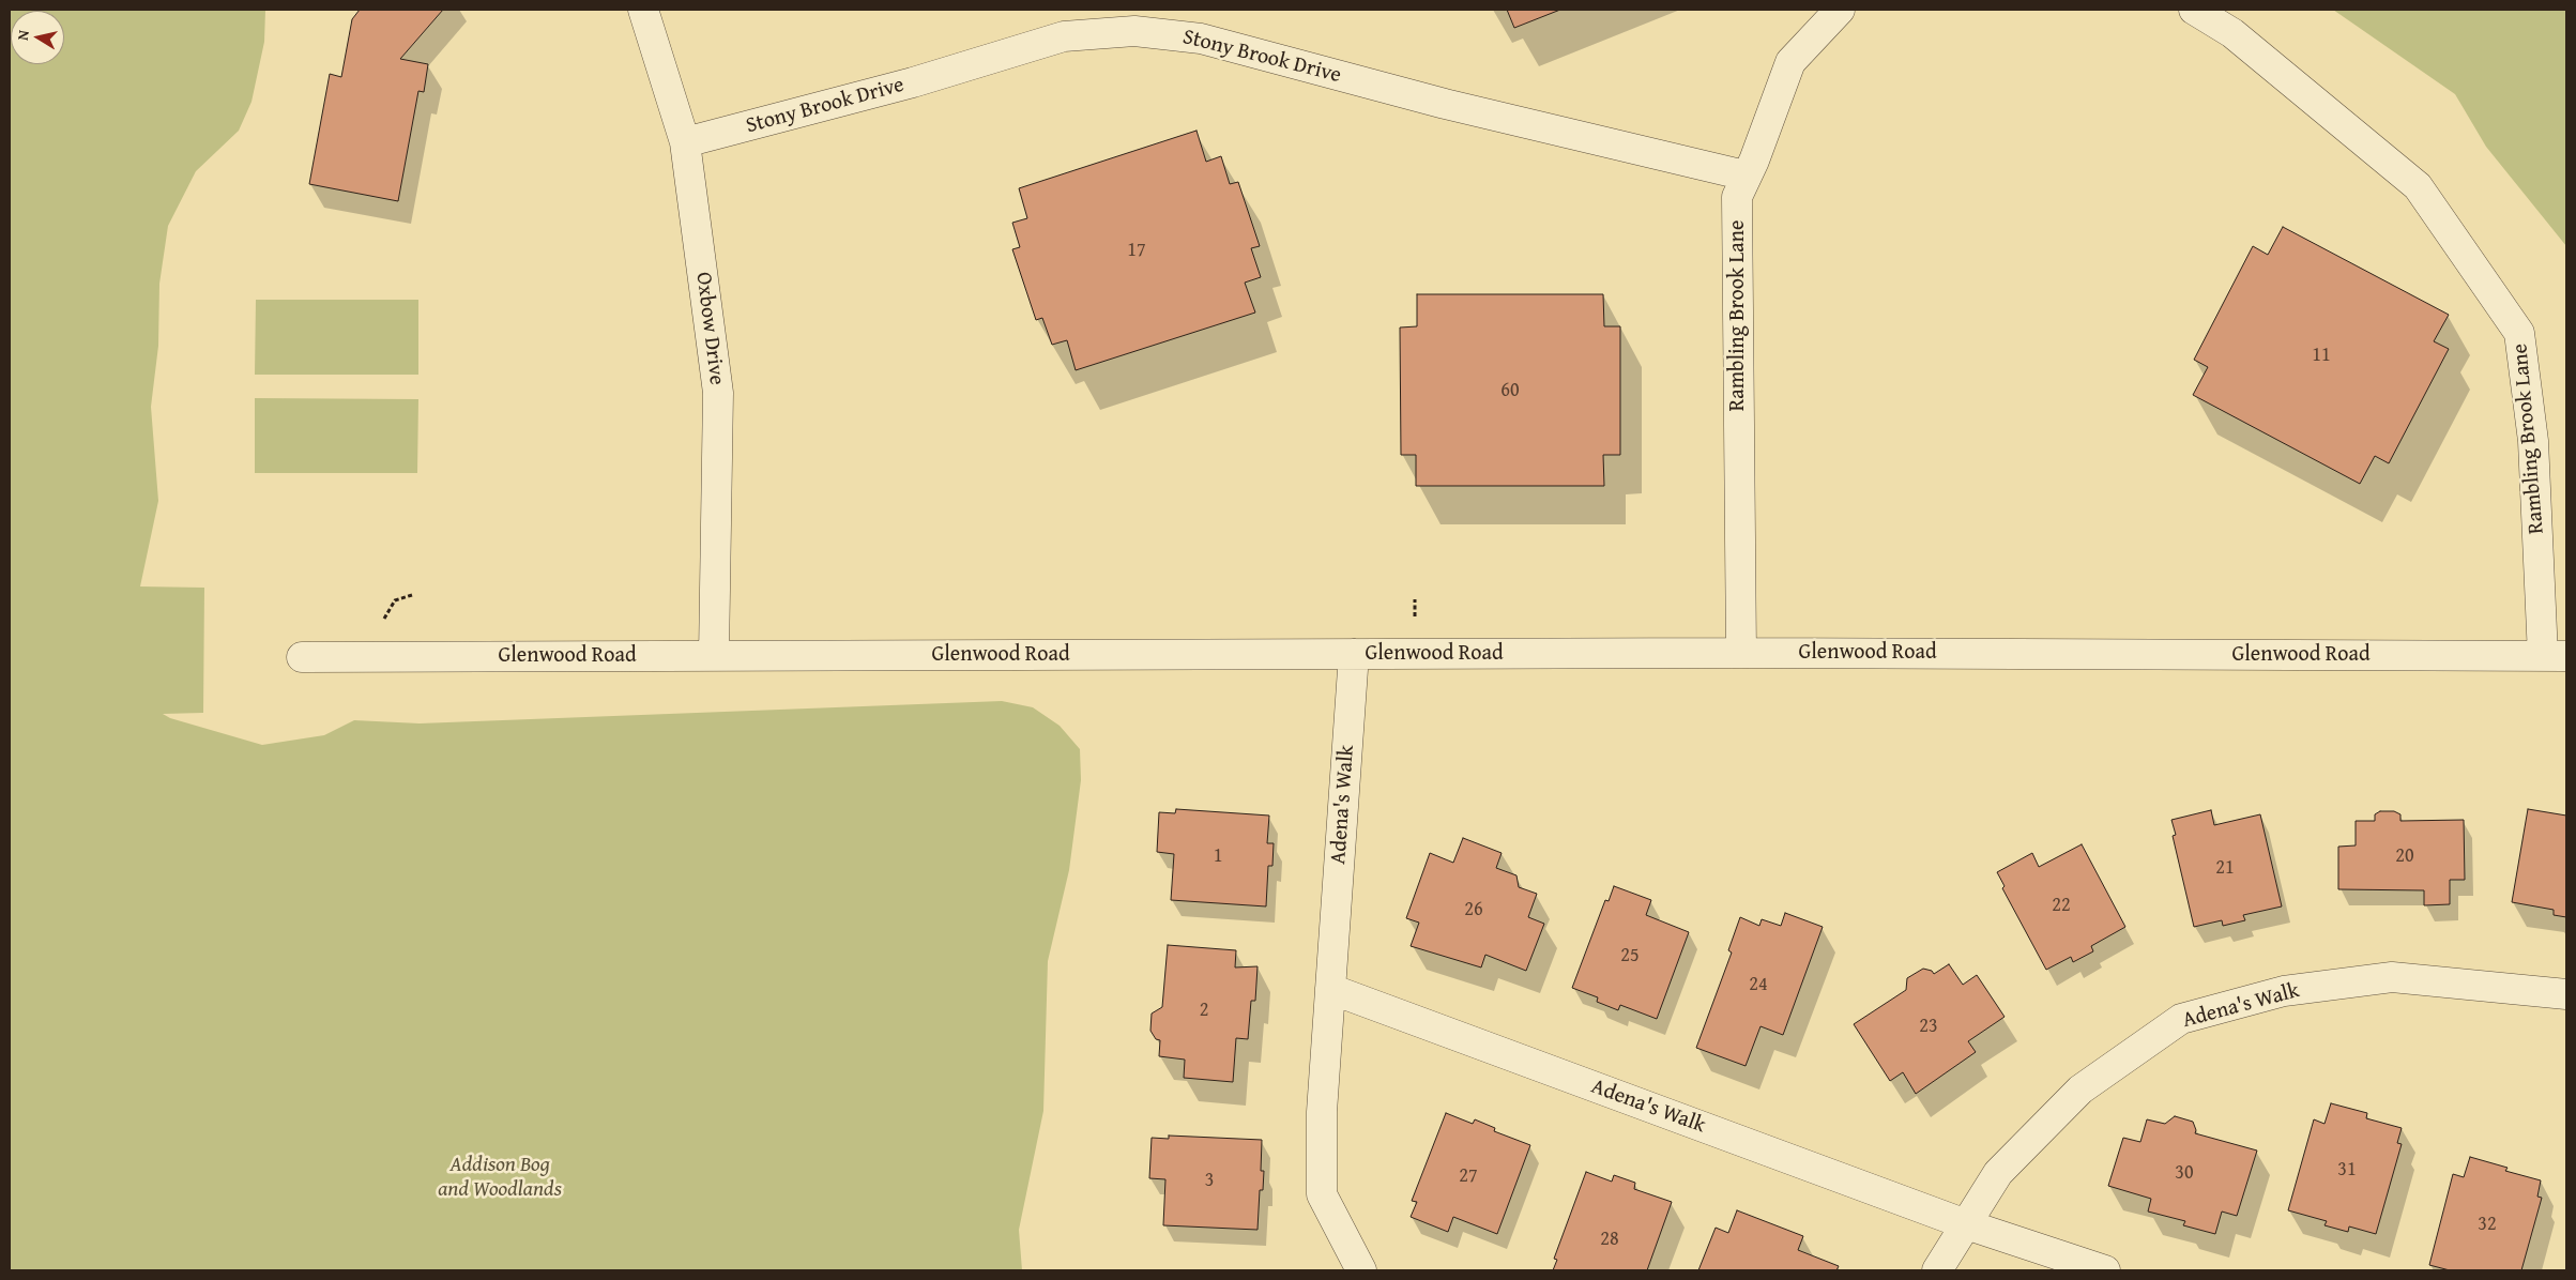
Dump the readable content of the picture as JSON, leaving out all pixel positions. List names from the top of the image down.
{
  "streets": {
    "street": [
      "Stony Brook Drive",
      "Rambling Brook Lane",
      "Oxbow Drive",
      "Glenwood Road",
      "Adena's Walk"
    ]
  },
  "crossings": [
    ["Stony Brook Drive", "Rambling Brook Lane"],
    ["Stony Brook Drive", "Oxbow Drive"],
    ["Rambling Brook Lane", "Glenwood Road"],
    ["Oxbow Drive", "Glenwood Road"],
    ["Glenwood Road", "Adena's Walk"]
  ],
  "parks": ["Addison Bog and Woodlands"],
  "house_numbers": [
    "17",
    "11",
    "60",
    "1",
    "20",
    "21",
    "22",
    "26",
    "25",
    "24",
    "2",
    "23",
    "31",
    "30",
    "27",
    "3",
    "32",
    "28"
  ],
  "north": "left"
}
